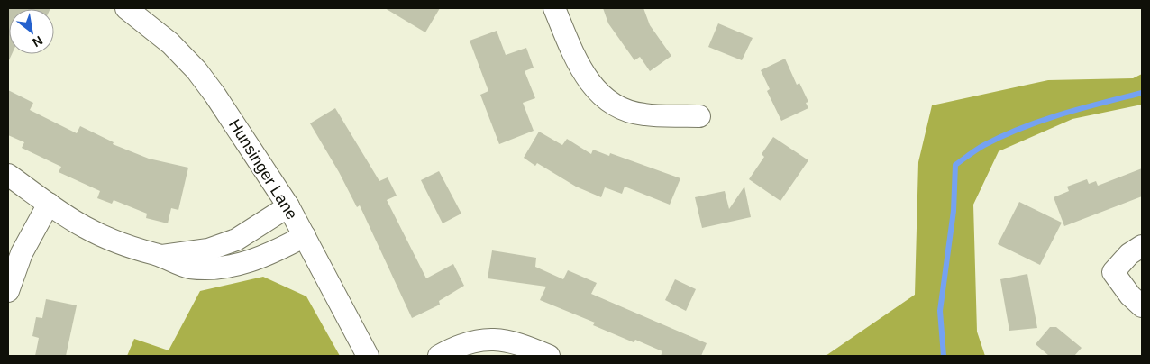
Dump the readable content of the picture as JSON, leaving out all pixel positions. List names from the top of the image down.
{
  "streets": {
    "street": ["Hunsinger Lane"]
  },
  "north": "bottom right"
}
